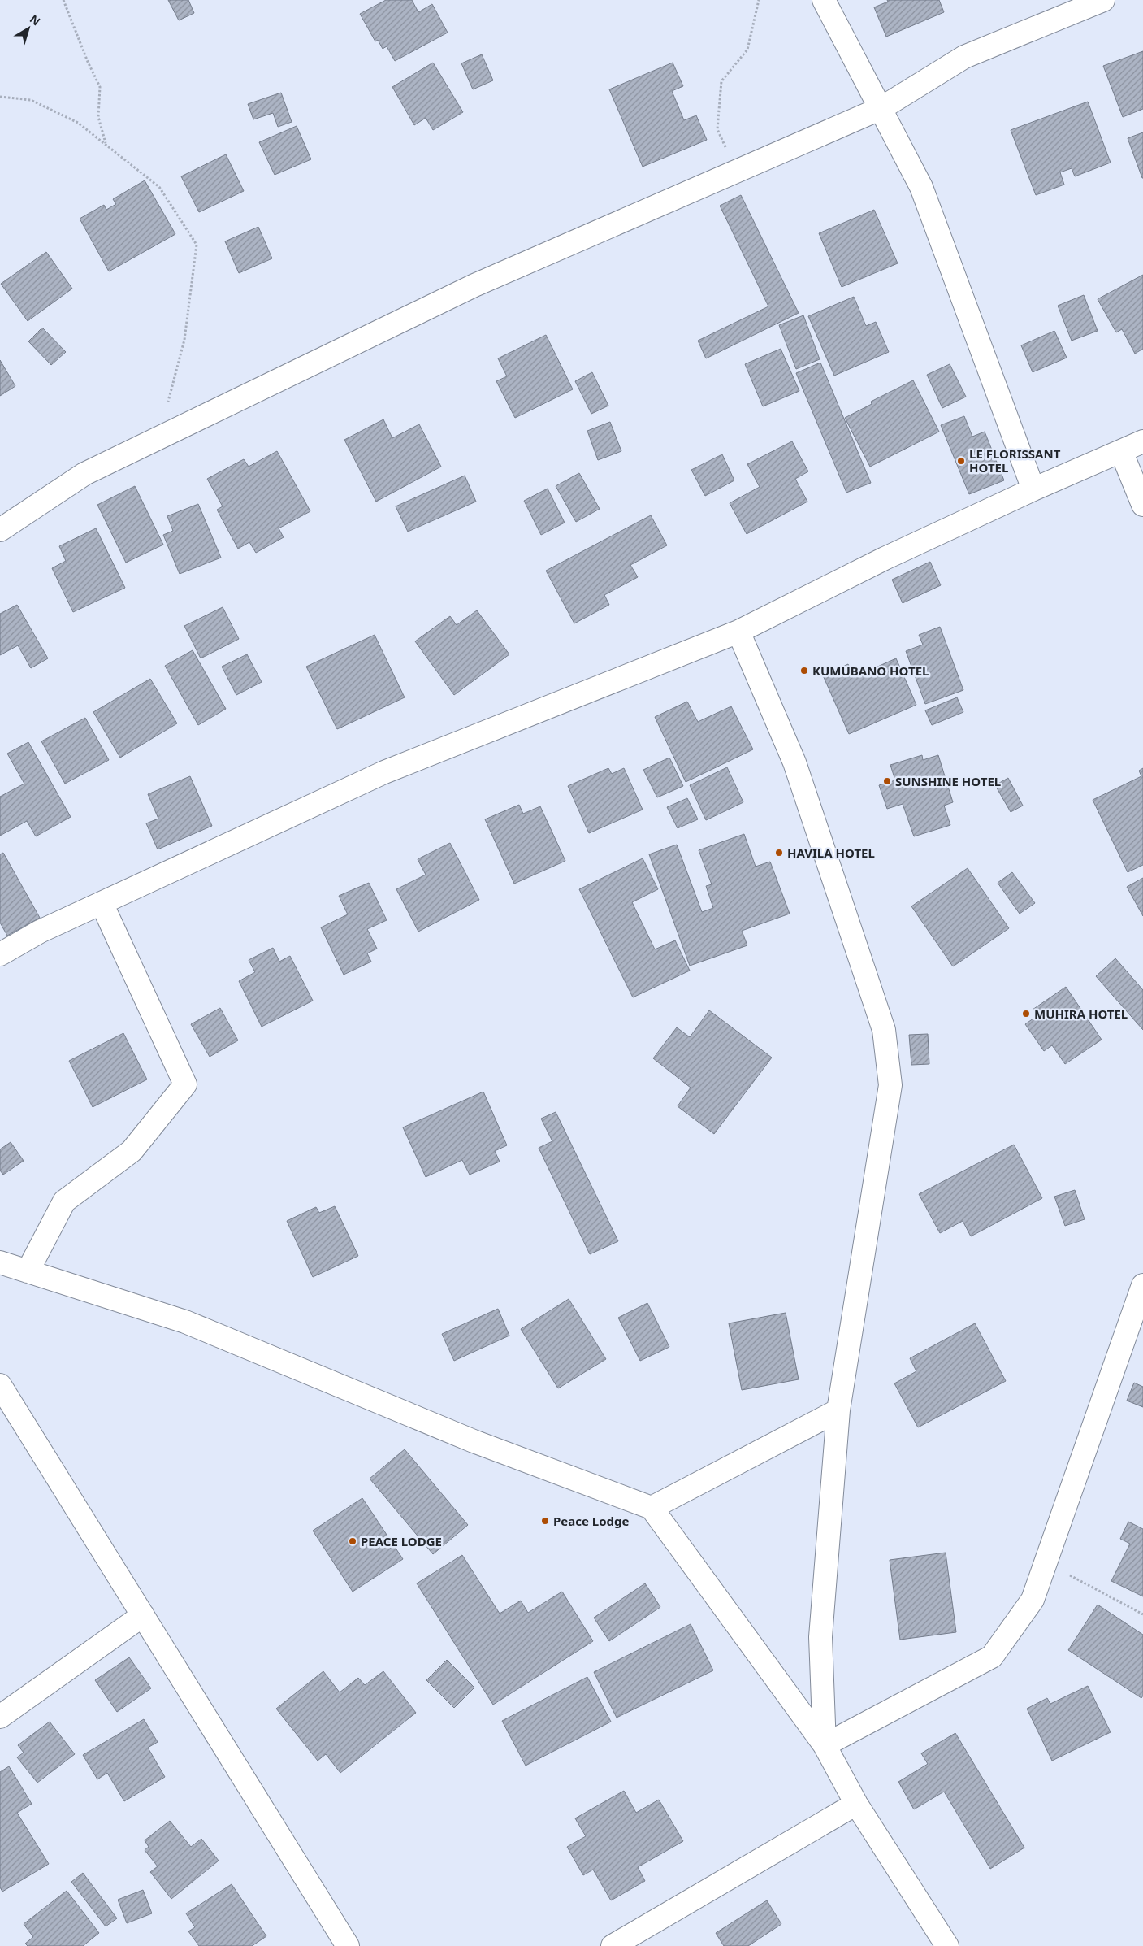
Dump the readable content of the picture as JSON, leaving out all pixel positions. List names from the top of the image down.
{
  "places": [
    "LE FLORISSANT HOTEL",
    "KUMUBANO HOTEL",
    "SUNSHINE HOTEL",
    "HAVILA HOTEL",
    "MUHIRA HOTEL",
    "Peace Lodge",
    "PEACE LODGE"
  ],
  "north": "top right"
}
